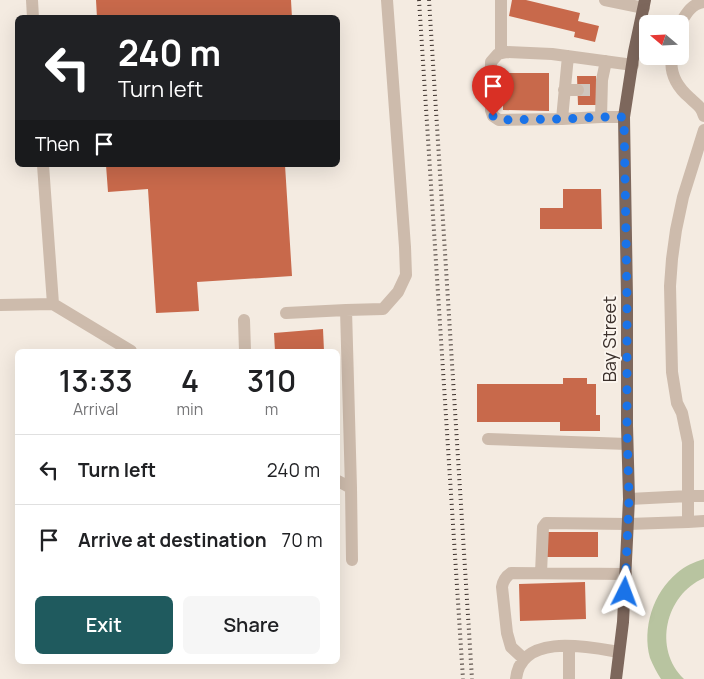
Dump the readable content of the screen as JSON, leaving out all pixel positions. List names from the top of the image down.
{
  "streets": {
    "main road": ["Bay Street"]
  },
  "north": "left",
  "page": {
    "turn": ["240 m", "Turn left"],
    "then": "Then",
    "eta": [
      "13:33",
      "Arrival",
      "4",
      "min",
      "310",
      "m"
    ],
    "list": [
      {
        "name": "Turn left",
        "value": "240 m"
      },
      {
        "name": "Arrive at destination",
        "value": "70 m"
      }
    ],
    "buttons": ["Exit", "Share"]
  }
}
